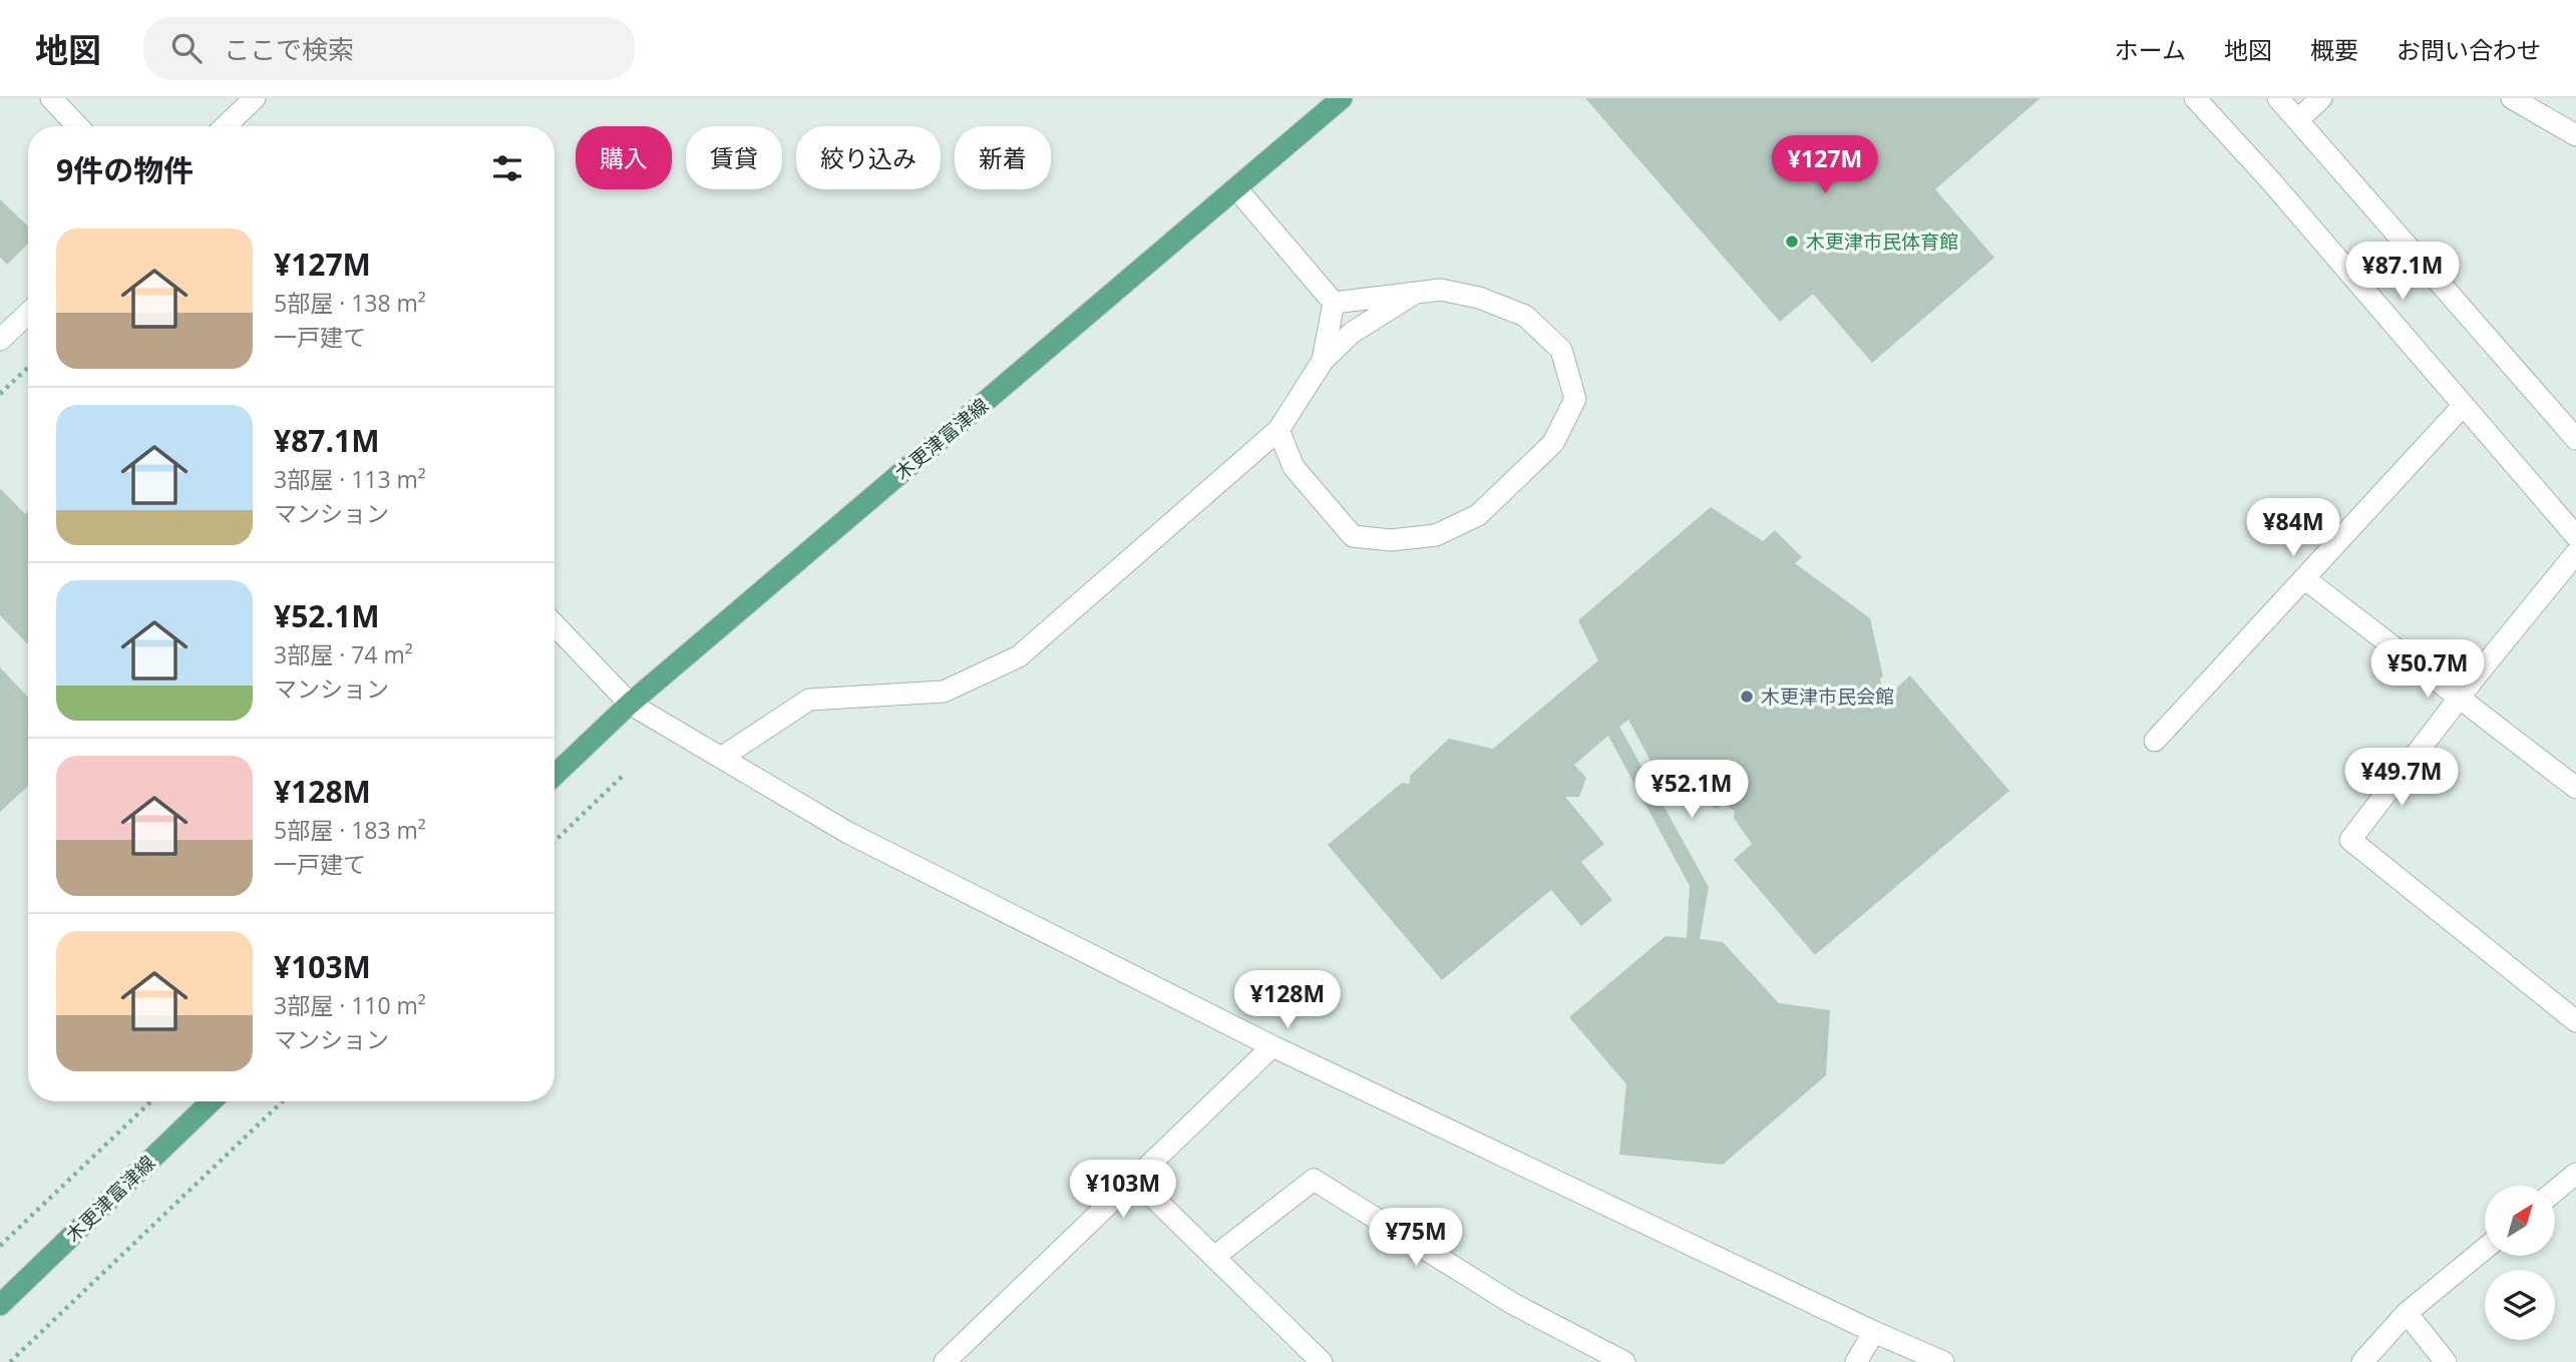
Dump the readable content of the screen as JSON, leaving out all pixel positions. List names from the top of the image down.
{
  "streets": {
    "main road": ["木更津富津線"]
  },
  "places": ["木更津市民体育館", "木更津市民会館"],
  "north": "top right",
  "page": {
    "header": "地図",
    "search": "ここで検索",
    "nav": [
      "ホーム",
      "地図",
      "概要",
      "お問い合わせ"
    ],
    "chip": [
      "購入",
      "賃貸",
      "絞り込み",
      "新着"
    ],
    "heading": "9件の物件",
    "price": [
      "¥127M",
      "¥87.1M",
      "¥84M",
      "¥50.7M",
      "¥49.7M",
      "¥52.1M",
      "¥128M",
      "¥103M",
      "¥75M"
    ],
    "list": [
      {
        "name": "¥127M",
        "note": "5部屋 · 138 m² · 一戸建て"
      },
      {
        "name": "¥87.1M",
        "note": "3部屋 · 113 m² · マンション"
      },
      {
        "name": "¥52.1M",
        "note": "3部屋 · 74 m² · マンション"
      },
      {
        "name": "¥128M",
        "note": "5部屋 · 183 m² · 一戸建て"
      },
      {
        "name": "¥103M",
        "note": "3部屋 · 110 m² · マンション"
      }
    ]
  }
}
